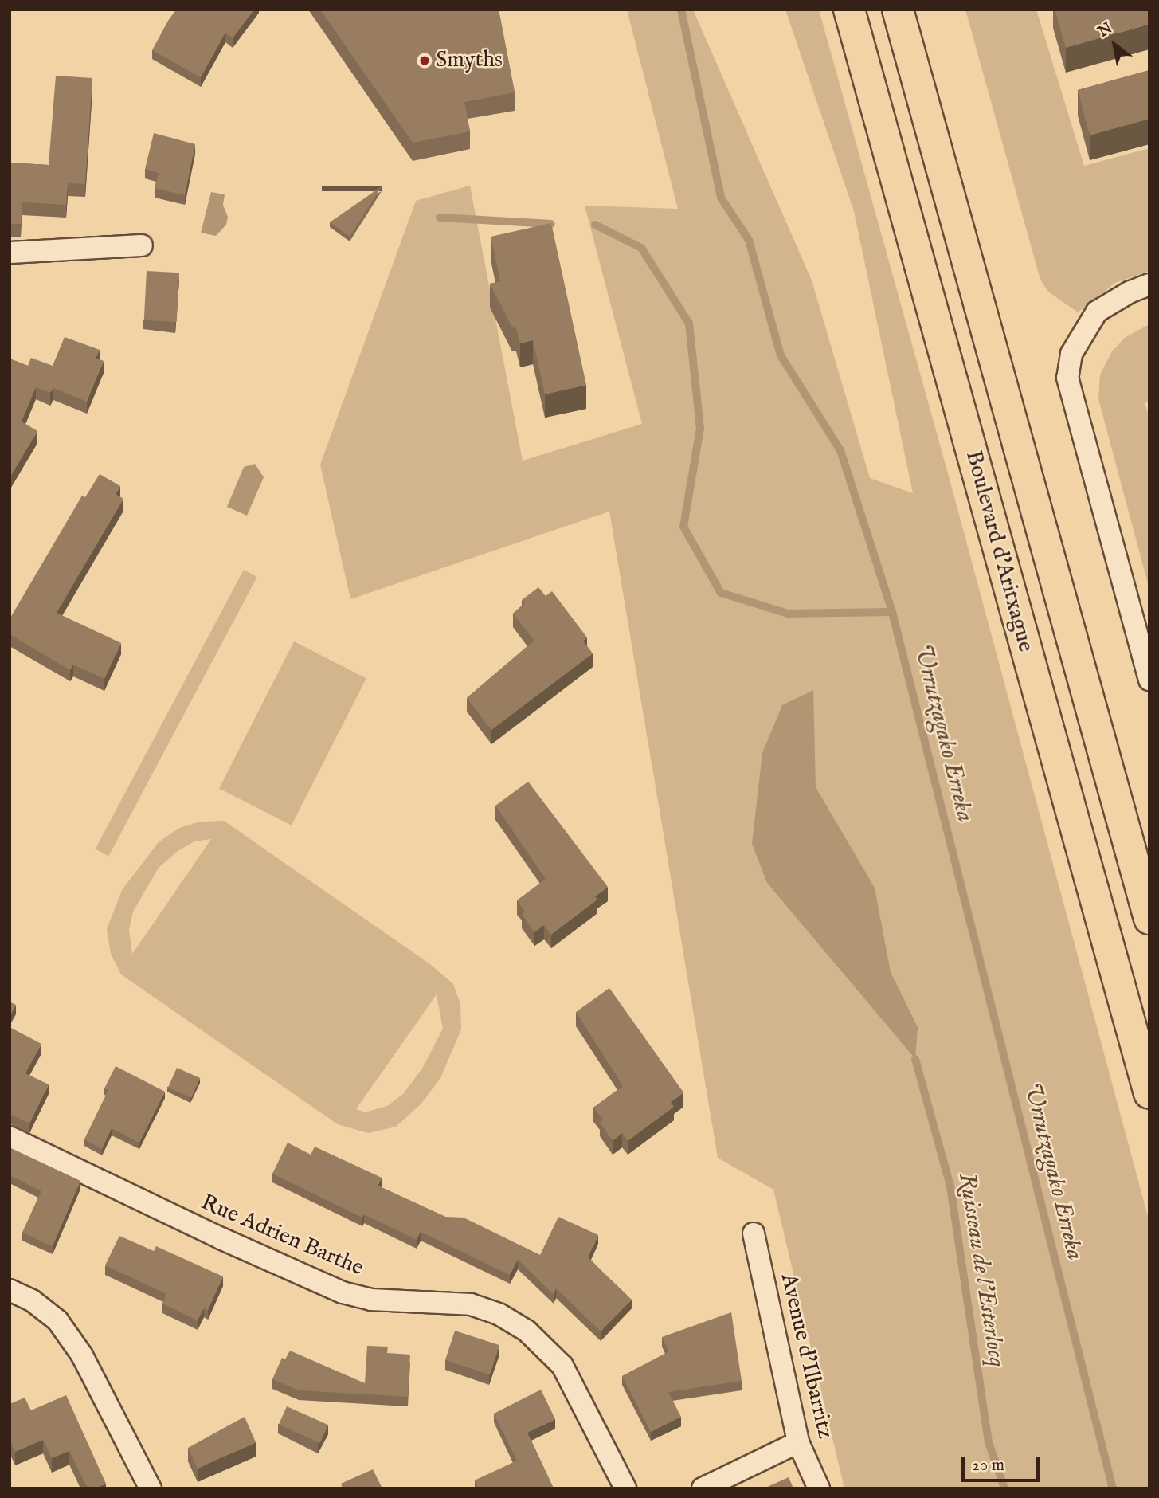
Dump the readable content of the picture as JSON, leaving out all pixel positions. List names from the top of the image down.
{
  "streets": {
    "main road": ["Boulevard d'Aritxague"],
    "street": ["Rue Adrien Barthe", "Avenue d'Ilbarritz"]
  },
  "water": ["Urrutzagako Erreka", "Ruisseau de l'Esterlocq"],
  "places": ["Smyths"],
  "scale_bar": "20 m",
  "north": "top left"
}
